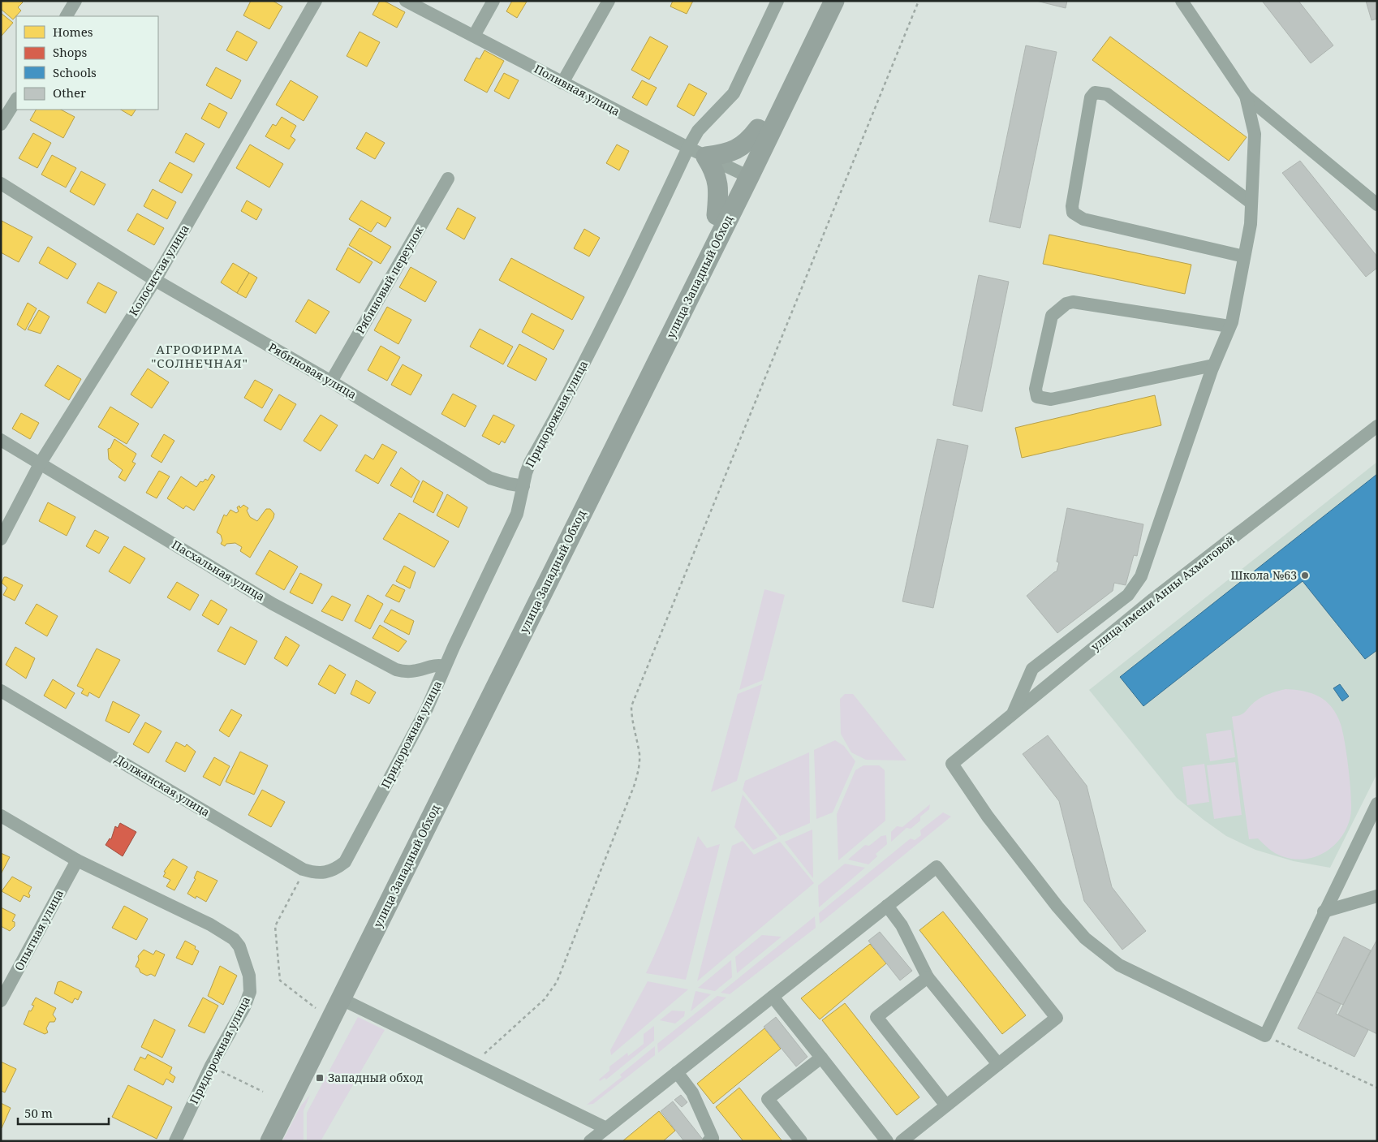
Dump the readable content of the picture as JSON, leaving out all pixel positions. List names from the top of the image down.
{
  "streets": {
    "highway": ["улица Западный Обход"],
    "street": [
      "Поливная улица",
      "Колосистая улица",
      "Рябиновый переулок",
      "Рябиновая улица",
      "Придорожная улица",
      "Пасхальная улица",
      "улица имени Анны Ахматовой",
      "Должанская улица",
      "Опытная улица"
    ]
  },
  "crossings": [
    ["Поливная улица", "улица Западный Обход"],
    ["Поливная улица", "Придорожная улица"],
    ["Колосистая улица", "Рябиновая улица"],
    ["Колосистая улица", "Пасхальная улица"],
    ["Рябиновый переулок", "Рябиновая улица"],
    ["Рябиновая улица", "Придорожная улица"],
    ["Придорожная улица", "Пасхальная улица"],
    ["Придорожная улица", "Должанская улица"],
    ["Придорожная улица", "Опытная улица"]
  ],
  "districts": ["АГРОФИРМА \"СОЛНЕЧНАЯ\""],
  "places": {
    "other": ["Школа №63"],
    "transit": ["Западный обход"]
  },
  "legend": [
    "Homes",
    "Shops",
    "Schools",
    "Other"
  ],
  "scale_bar": "50 m"
}
